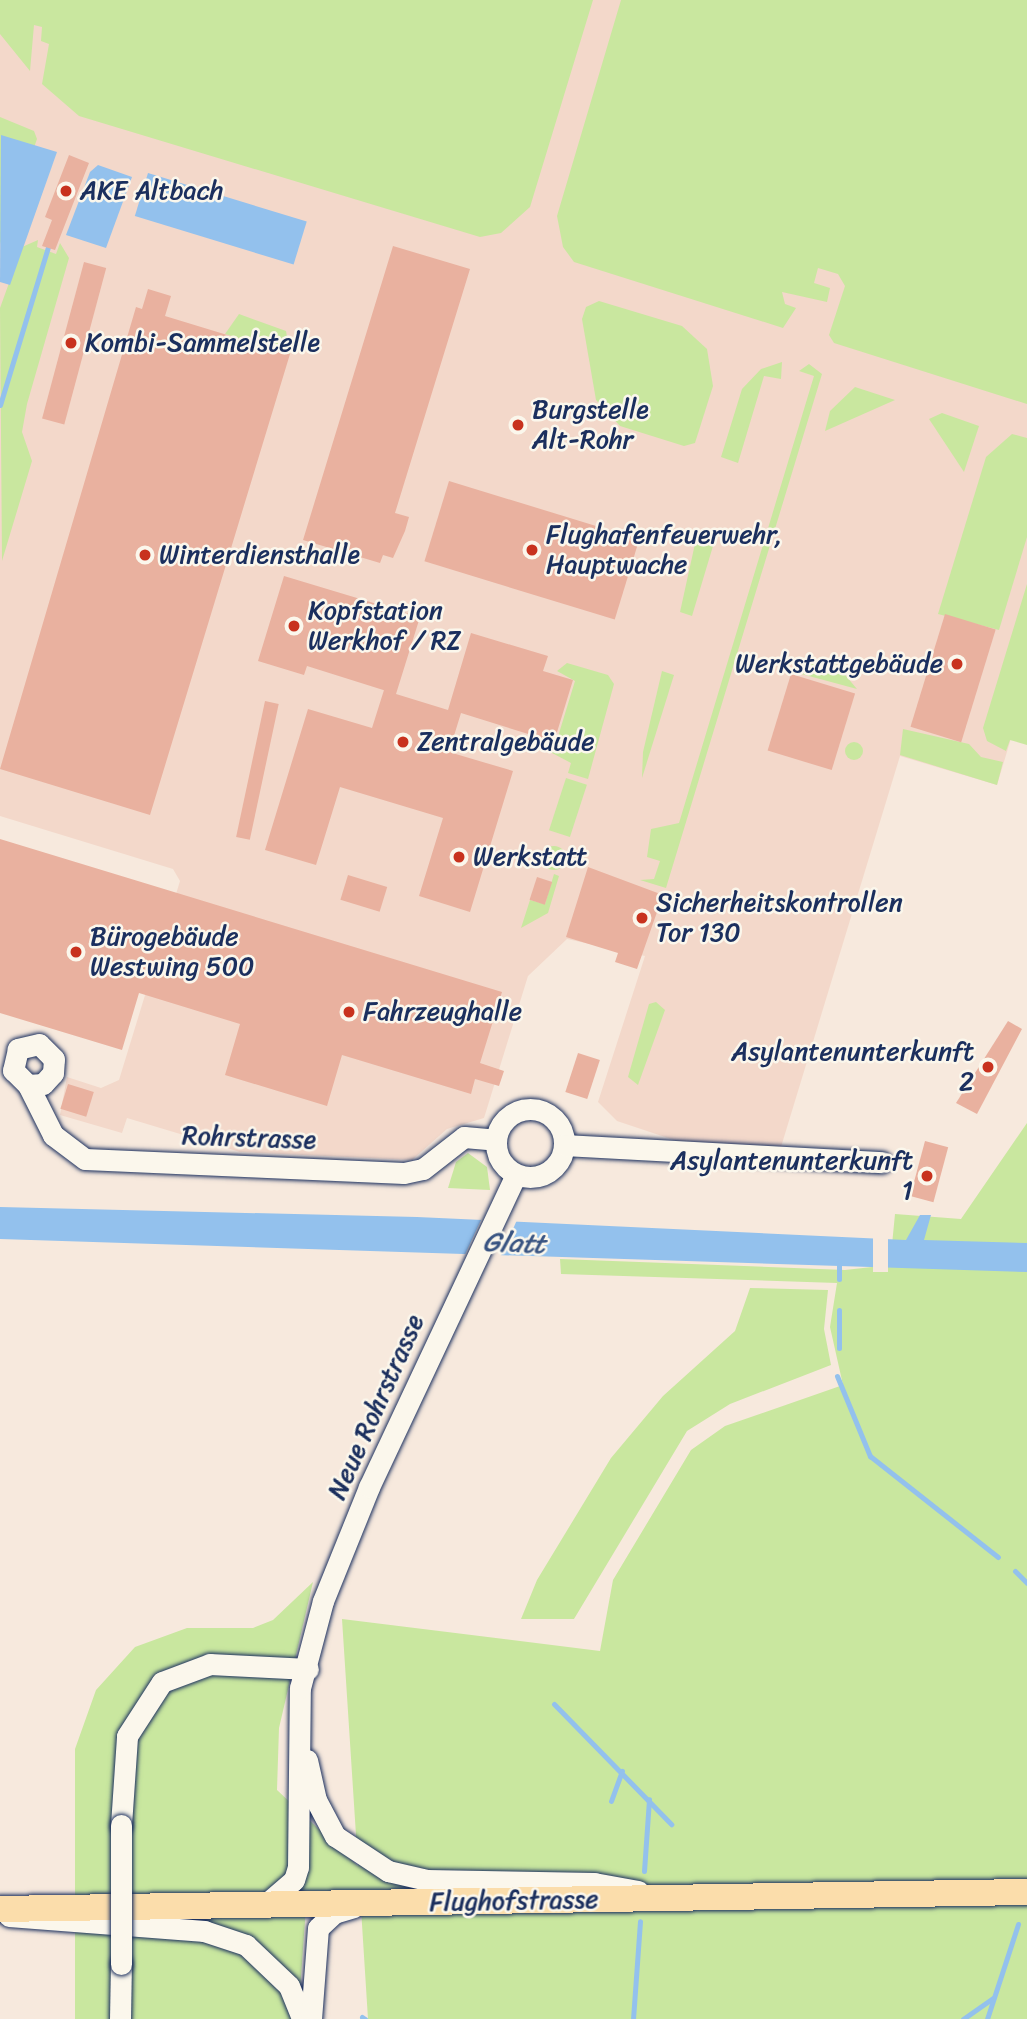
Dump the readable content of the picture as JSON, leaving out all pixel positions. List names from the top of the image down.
{
  "streets": {
    "main road": ["Flughofstrasse"],
    "street": ["Rohrstrasse", "Neue Rohrstrasse"]
  },
  "crossings": [
    ["Rohrstrasse", "Neue Rohrstrasse"],
    ["Neue Rohrstrasse", "Flughofstrasse"]
  ],
  "water": ["Glatt"],
  "places": [
    "AKE Altbach",
    "Kombi-Sammelstelle",
    "Burgstelle Alt-Rohr",
    "Flughafenfeuerwehr, Hauptwache",
    "Winterdiensthalle",
    "Kopfstation Werkhof / RZ",
    "Werkstattgebäude",
    "Zentralgebäude",
    "Werkstatt",
    "Sicherheitskontrollen Tor 130",
    "Bürogebäude Westwing 500",
    "Fahrzeughalle",
    "Asylantenunterkunft 2",
    "Asylantenunterkunft 1"
  ]
}
